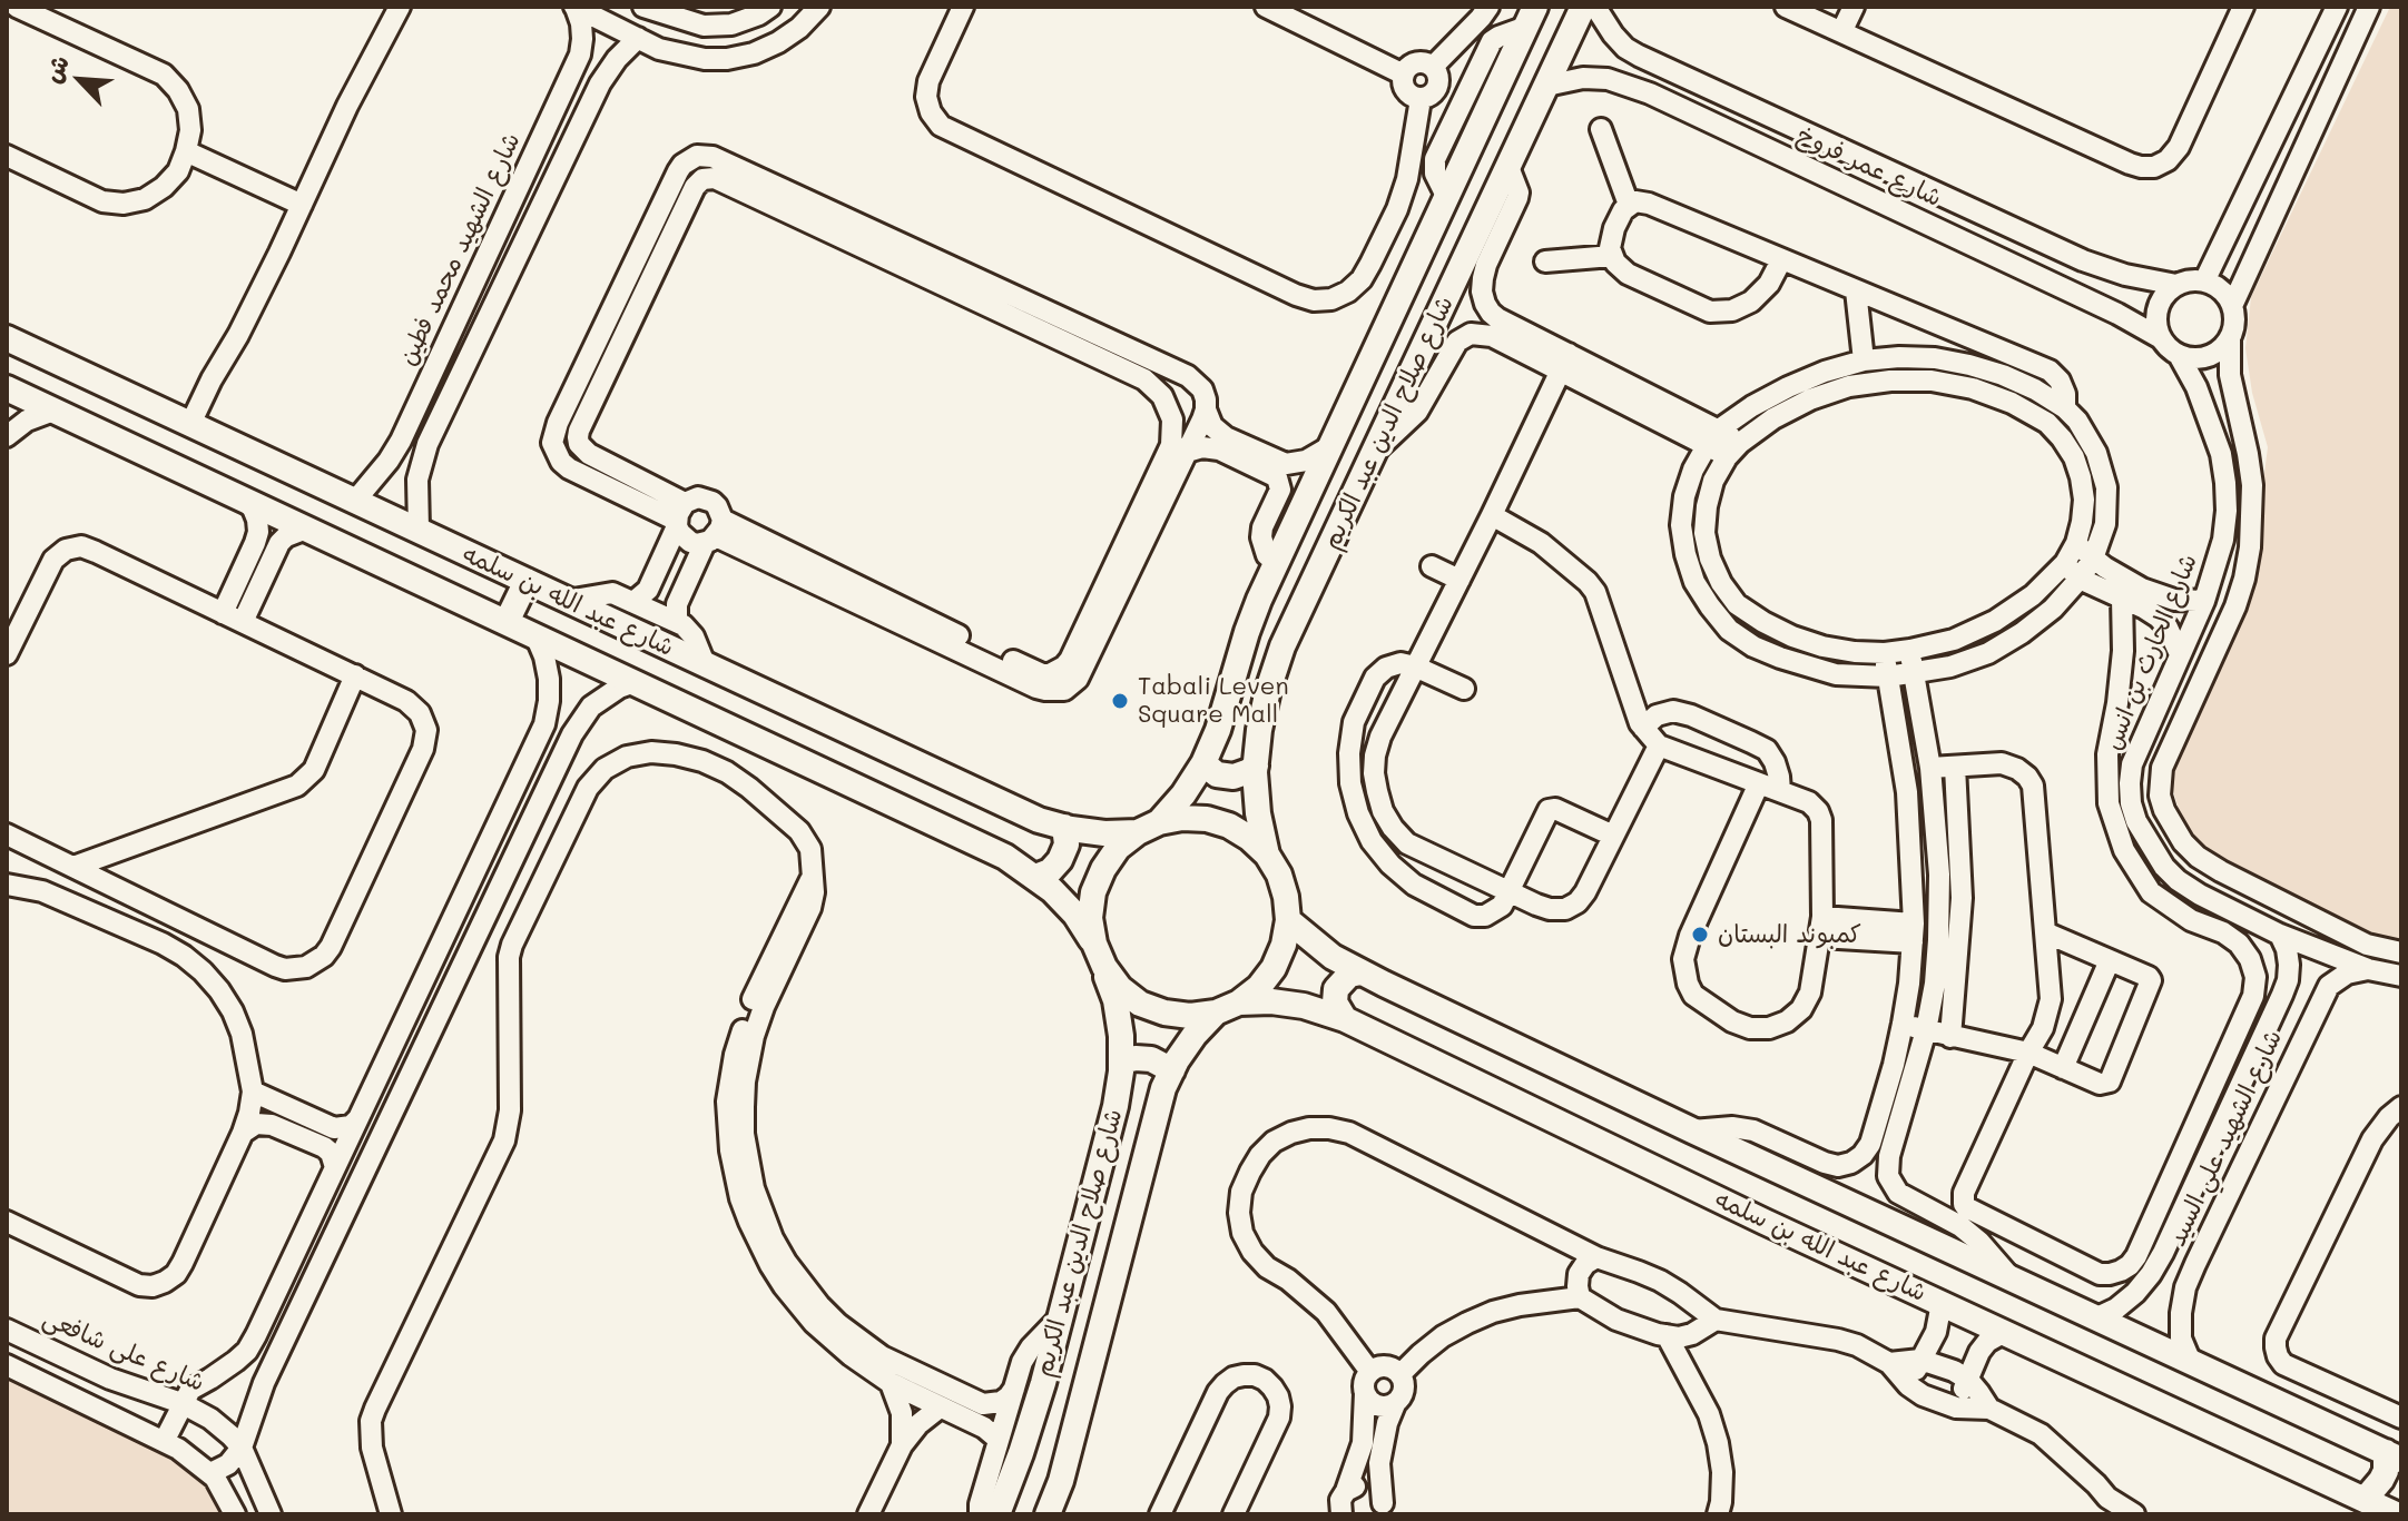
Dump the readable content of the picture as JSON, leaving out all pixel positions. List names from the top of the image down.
{
  "streets": {
    "main road": ["شارع صلاح الدين عبد الكريم", "شارع عبد الله بن سلمه"],
    "street": [
      "شارع عمر فروخ",
      "شارع الشهيد محمد فطين",
      "شارع الحارث بن انس",
      "شارع الشهيد علي السيد",
      "شارع على شافعى"
    ]
  },
  "crossings": [
    ["شارع عمر فروخ", "شارع صلاح الدين عبد الكريم"],
    ["شارع عمر فروخ", "شارع الحارث بن انس"],
    ["شارع الشهيد محمد فطين", "شارع عبد الله بن سلمه"],
    ["شارع صلاح الدين عبد الكريم", "شارع عبد الله بن سلمه"],
    ["شارع عبد الله بن سلمه", "شارع الشهيد علي السيد"],
    ["شارع الحارث بن انس", "شارع الشهيد علي السيد"]
  ],
  "places": ["Tabali Leven Square Mall", "كمبوند البستان"],
  "north": "top left"
}
